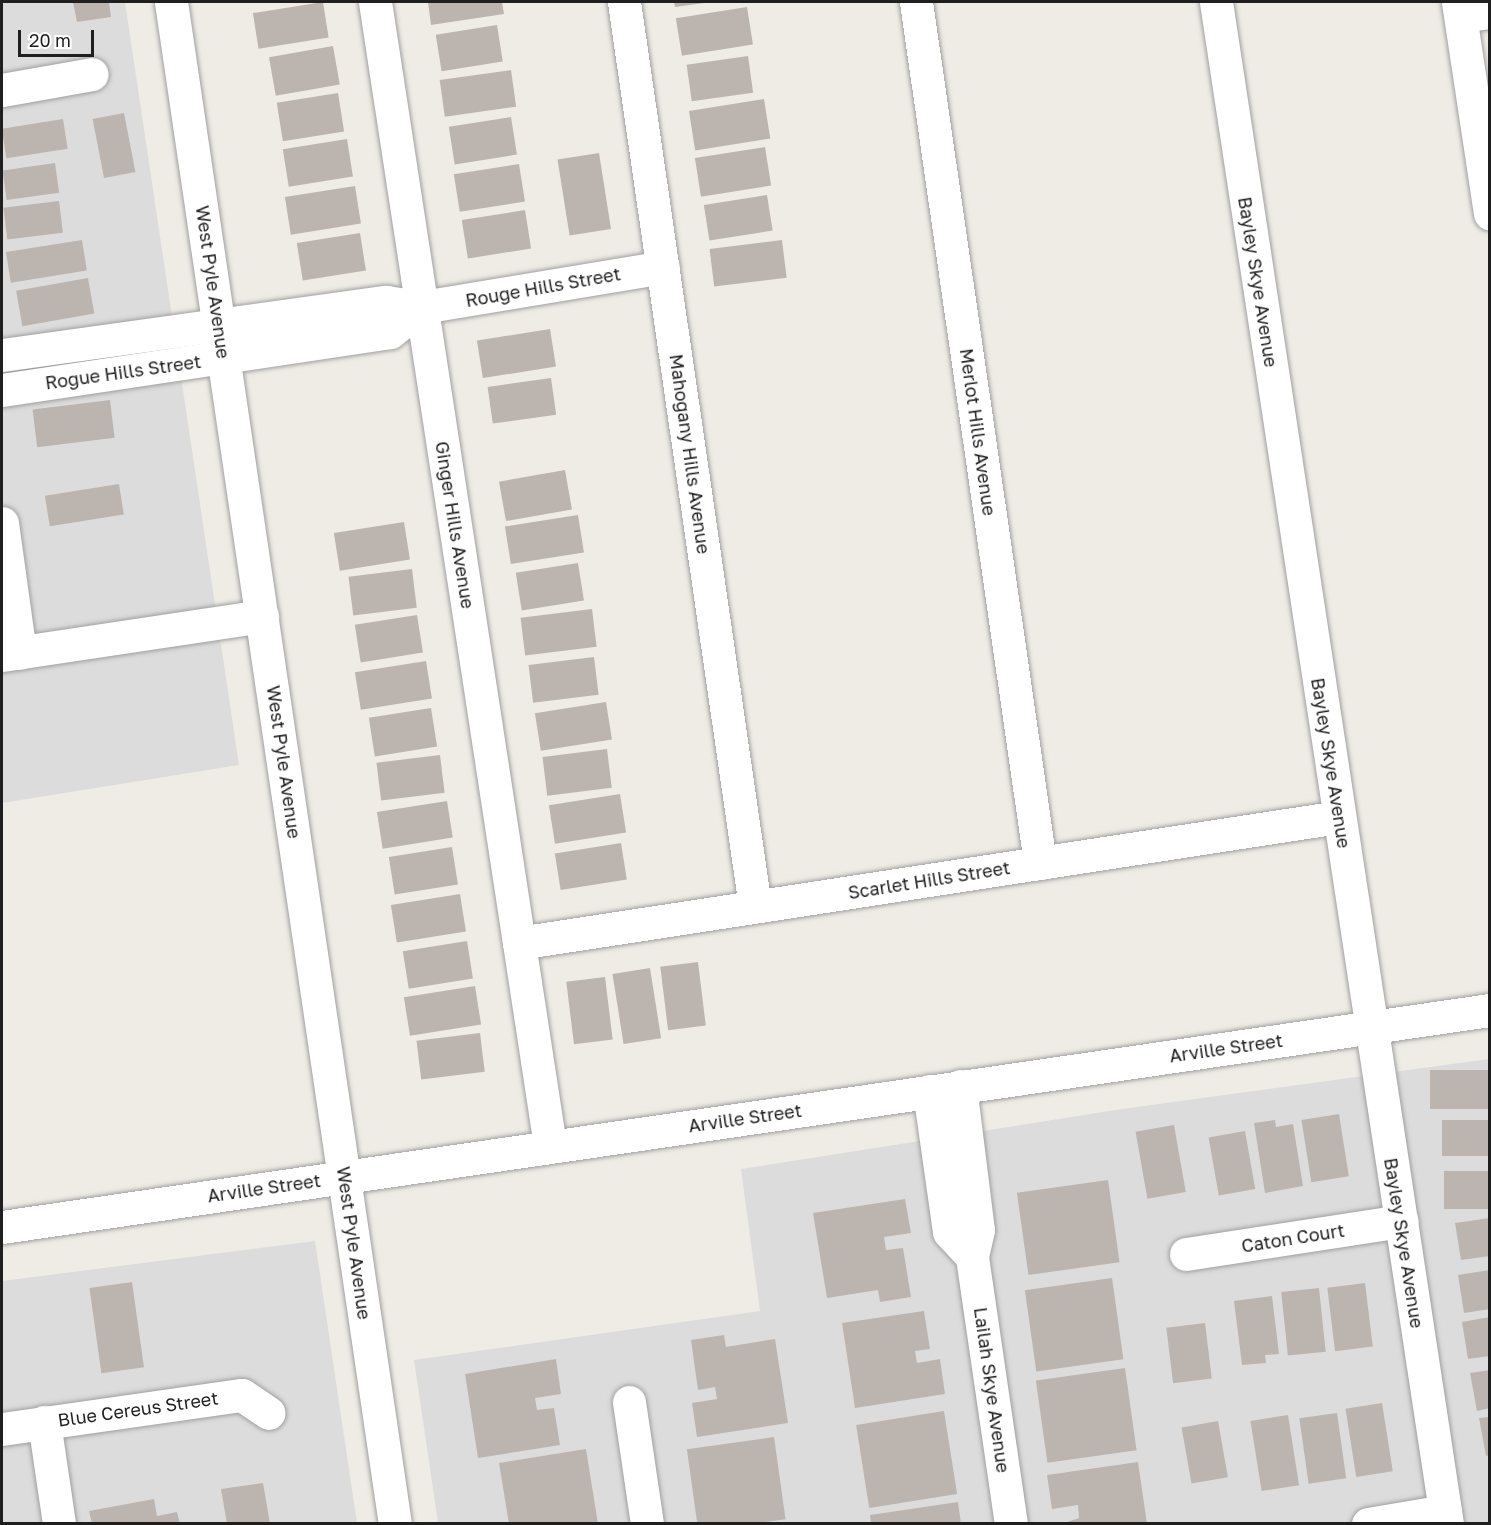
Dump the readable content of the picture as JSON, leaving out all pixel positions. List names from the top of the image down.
{
  "streets": {
    "street": [
      "West Pyle Avenue",
      "Bayley Skye Avenue",
      "Rouge Hills Street",
      "Rogue Hills Street",
      "Merlot Hills Avenue",
      "Mahogany Hills Avenue",
      "Ginger Hills Avenue",
      "Scarlet Hills Street",
      "Arville Street",
      "Caton Court",
      "Lailah Skye Avenue",
      "Blue Cereus Street"
    ]
  },
  "crossings": [
    ["West Pyle Avenue", "Rogue Hills Street"],
    ["West Pyle Avenue", "Arville Street"],
    ["Bayley Skye Avenue", "Scarlet Hills Street"],
    ["Bayley Skye Avenue", "Arville Street"],
    ["Bayley Skye Avenue", "Caton Court"],
    ["Rouge Hills Street", "Rogue Hills Street"],
    ["Rouge Hills Street", "Mahogany Hills Avenue"],
    ["Rouge Hills Street", "Ginger Hills Avenue"],
    ["Rogue Hills Street", "Ginger Hills Avenue"],
    ["Merlot Hills Avenue", "Scarlet Hills Street"],
    ["Mahogany Hills Avenue", "Scarlet Hills Street"],
    ["Ginger Hills Avenue", "Scarlet Hills Street"],
    ["Ginger Hills Avenue", "Arville Street"],
    ["Arville Street", "Lailah Skye Avenue"]
  ],
  "scale_bar": "20 m"
}
